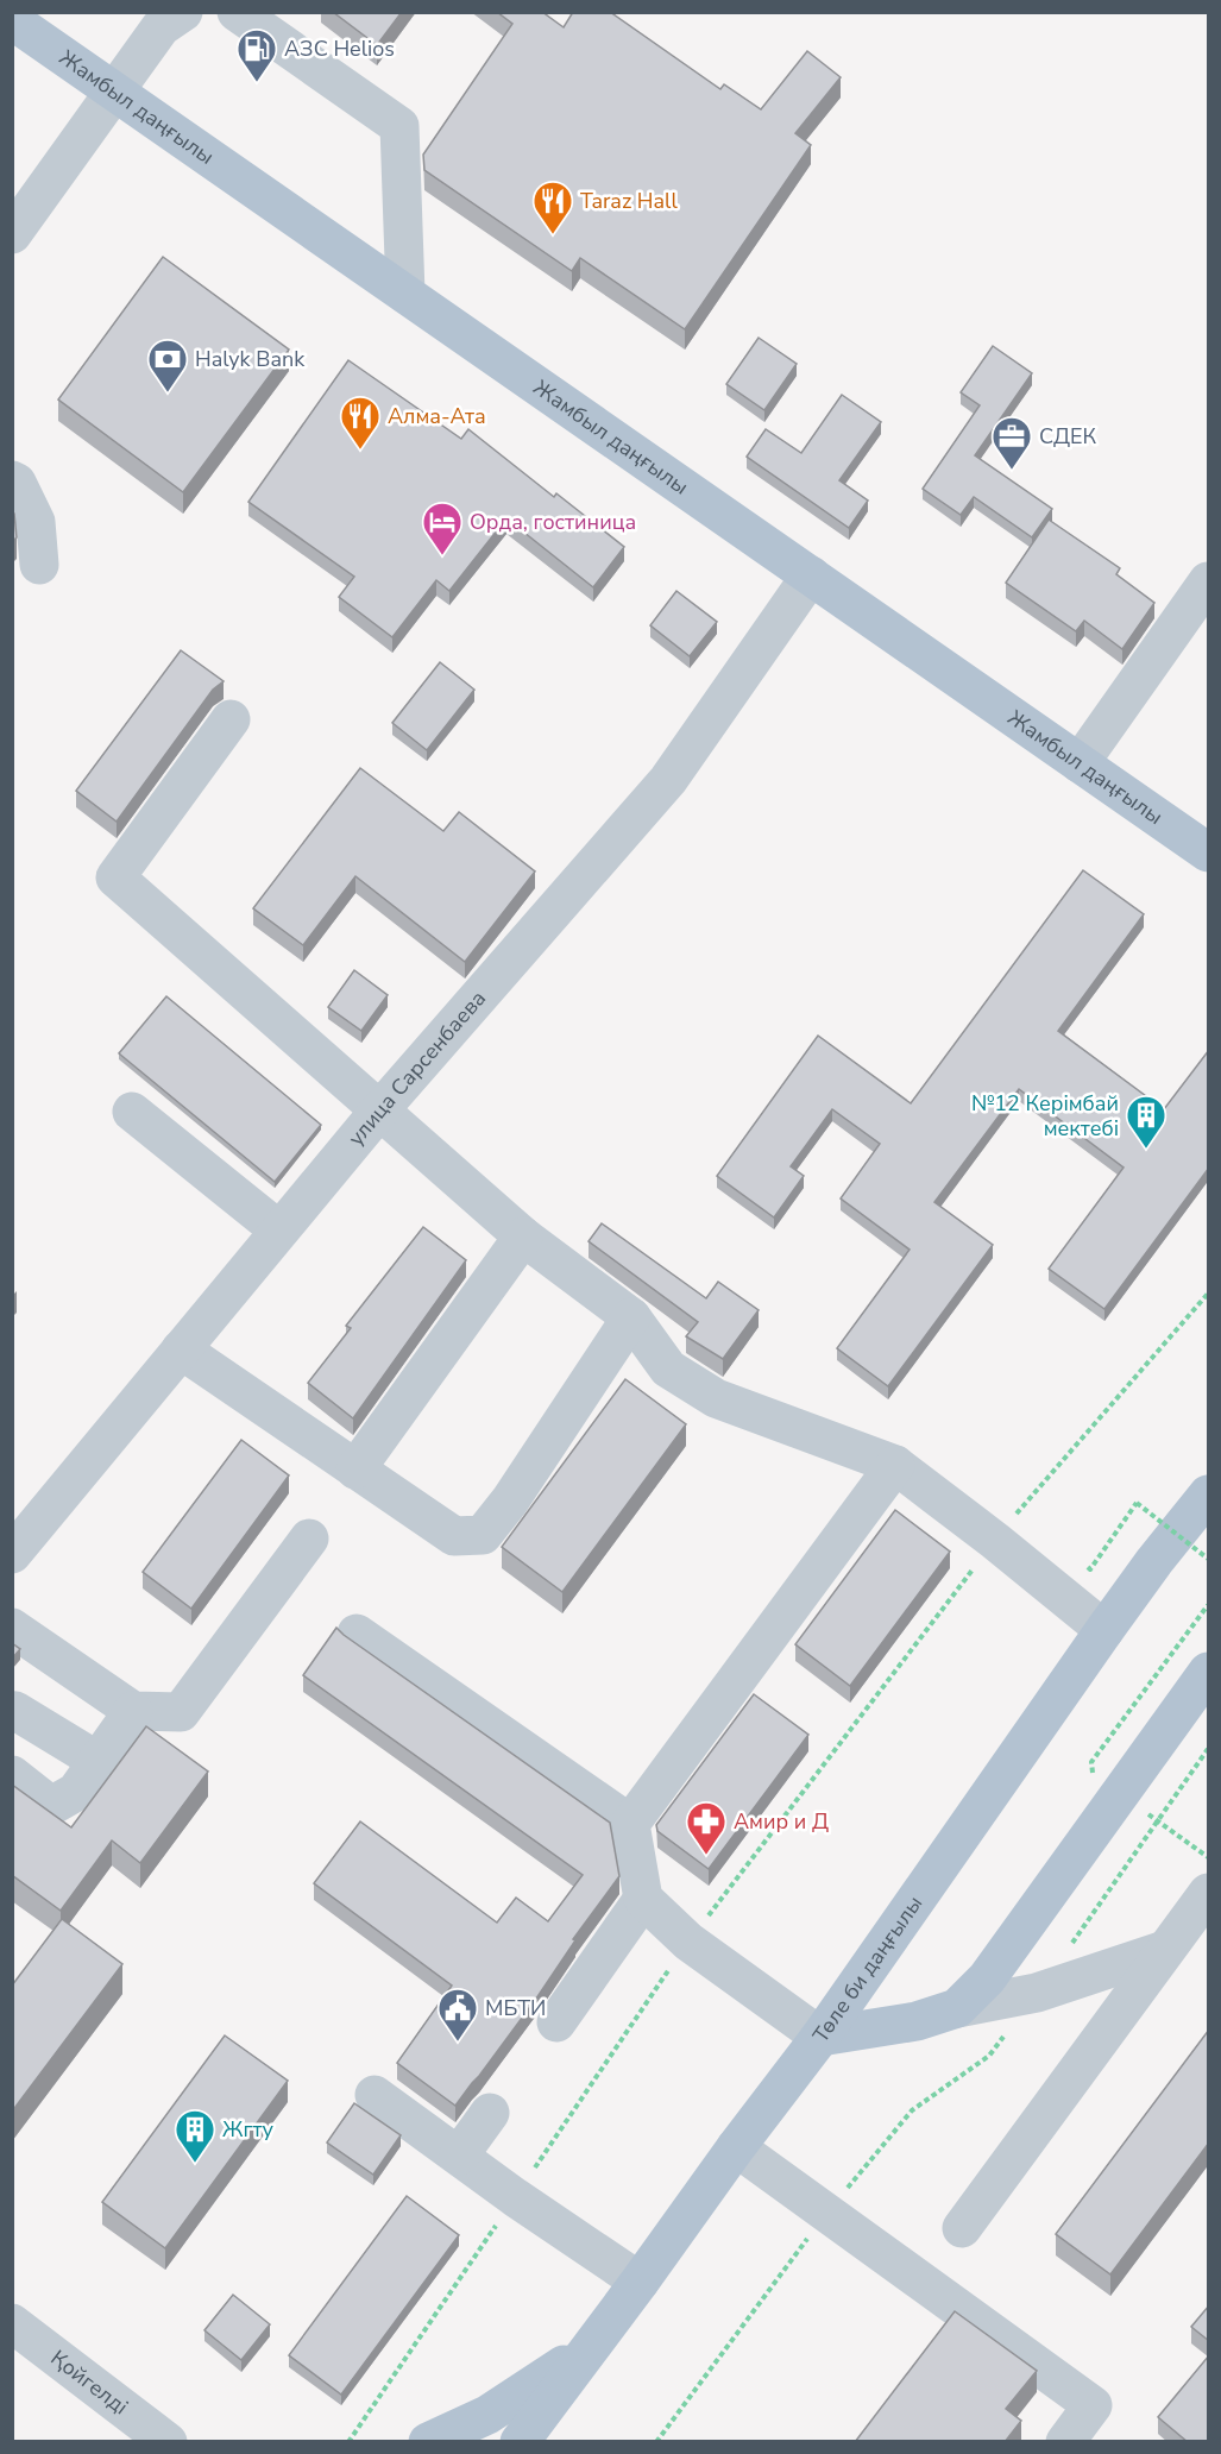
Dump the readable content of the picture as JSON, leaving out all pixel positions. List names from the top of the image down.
{
  "streets": {
    "main road": ["Жамбыл даңғылы", "Төле би даңғылы"],
    "street": ["улица Сарсенбаева", "Қойгелді"]
  },
  "crossings": [
    ["Жамбыл даңғылы", "улица Сарсенбаева"]
  ],
  "places": {
    "fuel station": ["АЗС Helios"],
    "restaurant": ["Taraz Hall", "Алма-Ата"],
    "bank": ["Halyk Bank"],
    "office": ["СДЕК"],
    "hotel": ["Орда, гостиница"],
    "building": ["№12 Керімбай мектебі", "Жгту"],
    "pharmacy": ["Амир и Д"],
    "public building": ["МБТИ"]
  }
}
